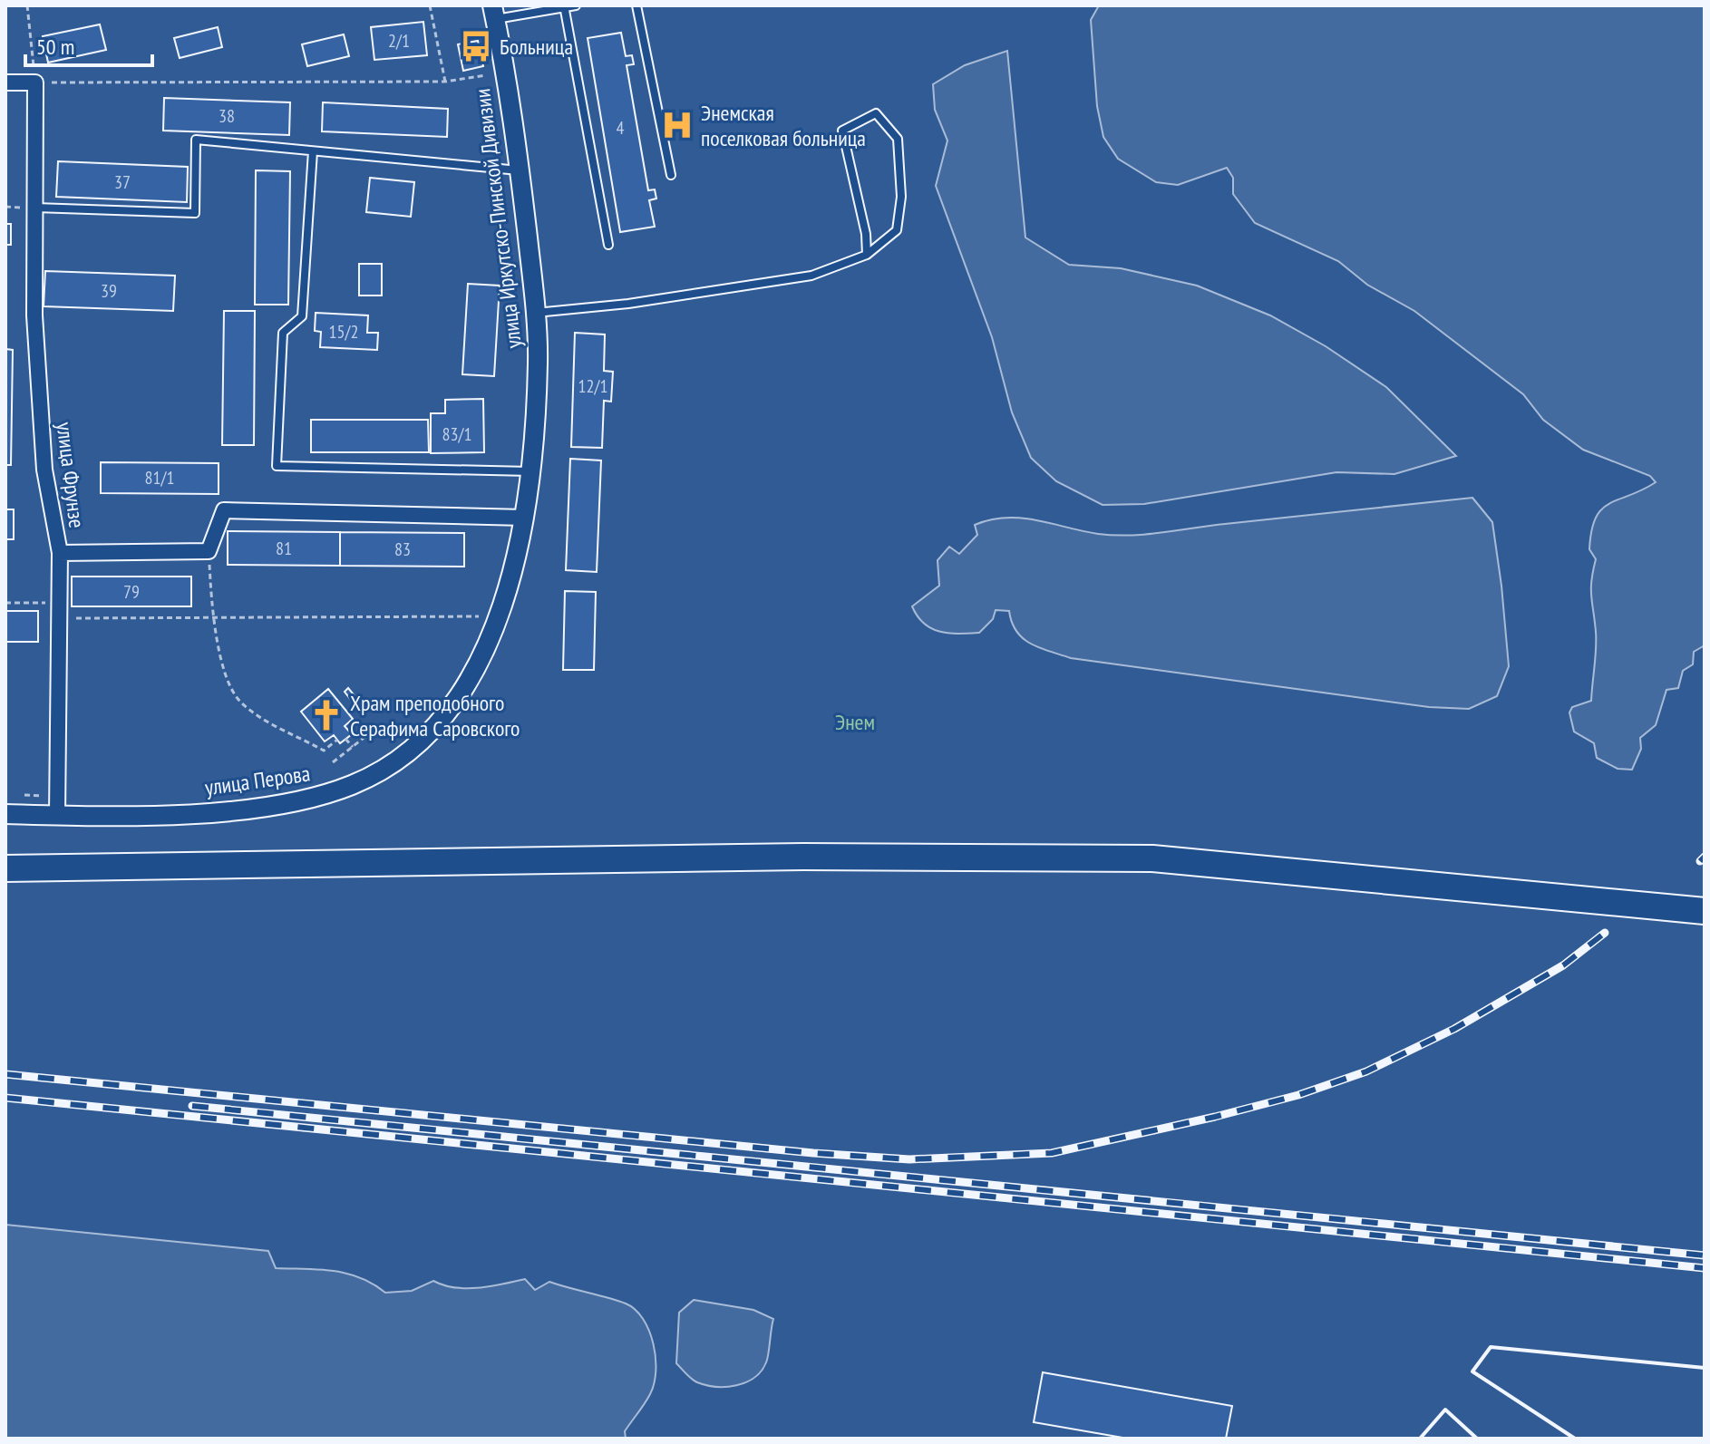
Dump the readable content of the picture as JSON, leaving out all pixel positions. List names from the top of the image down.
{
  "streets": {
    "street": ["улица Иркутско-Пинской Дивизии", "улица Фрунзе", "улица Перова"]
  },
  "crossings": [
    ["улица Иркутско-Пинской Дивизии", "улица Перова"],
    ["улица Фрунзе", "улица Перова"]
  ],
  "parks": ["Энем"],
  "places": {
    "bus stop": ["Больница"],
    "hospital": ["Энемская поселковая больница"],
    "church": ["Храм преподобного Серафима Саровского"]
  },
  "house_numbers": [
    "2/1",
    "38",
    "4",
    "37",
    "39",
    "15/2",
    "12/1",
    "83/1",
    "81/1",
    "81",
    "83",
    "79"
  ],
  "scale_bar": "50 m"
}
